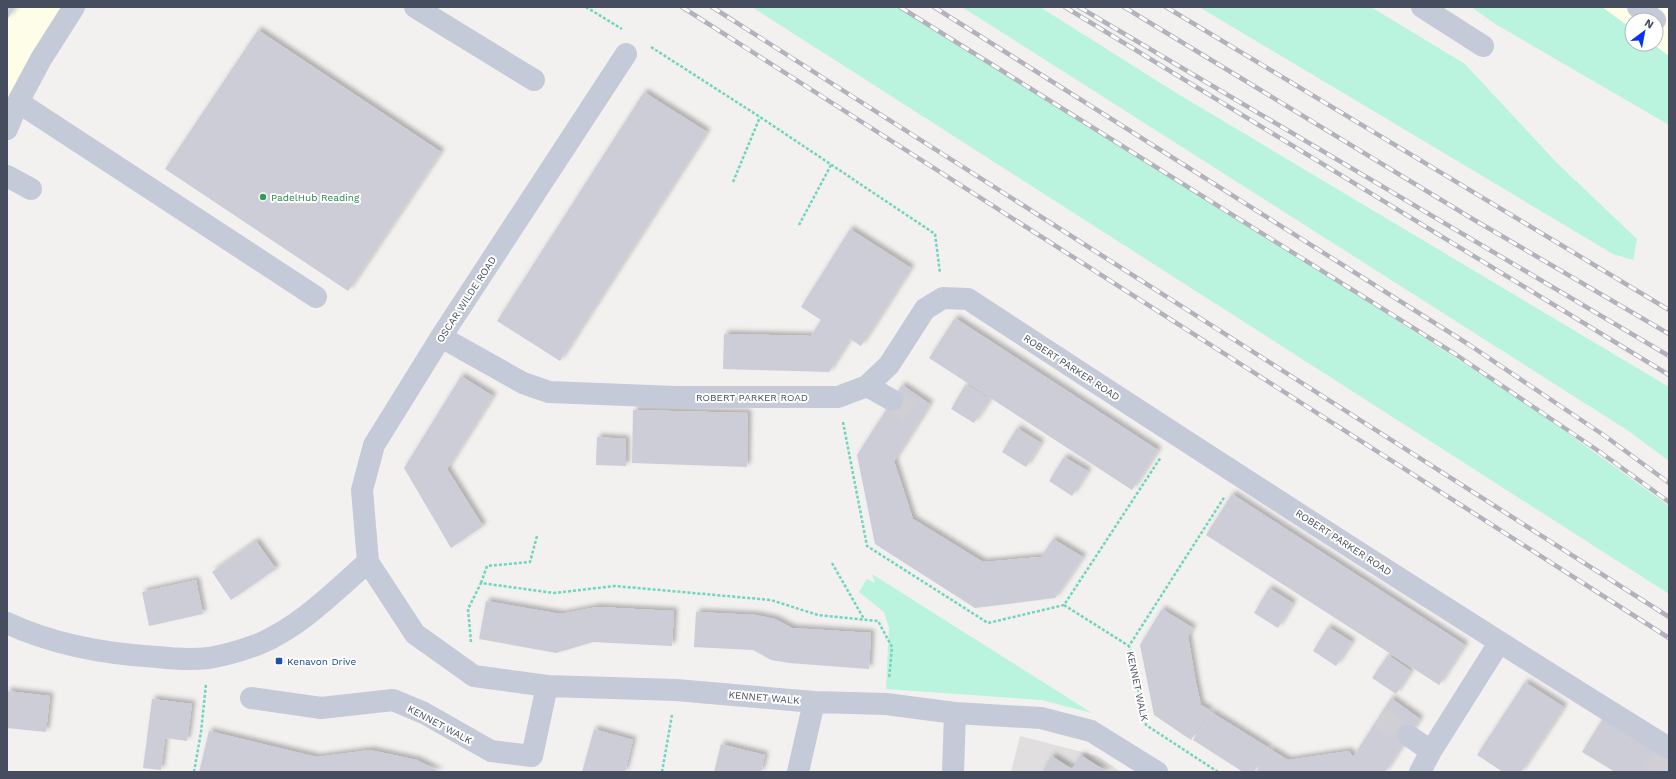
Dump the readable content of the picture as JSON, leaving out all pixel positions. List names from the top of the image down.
{
  "streets": {
    "street": ["OSCAR WILDE ROAD", "ROBERT PARKER ROAD", "KENNET WALK"]
  },
  "crossings": [
    ["OSCAR WILDE ROAD", "ROBERT PARKER ROAD"],
    ["OSCAR WILDE ROAD", "KENNET WALK"],
    ["ROBERT PARKER ROAD", "KENNET WALK"]
  ],
  "places": {
    "other": ["PadelHub Reading"],
    "transit": ["Kenavon Drive"]
  },
  "north": "top right"
}
